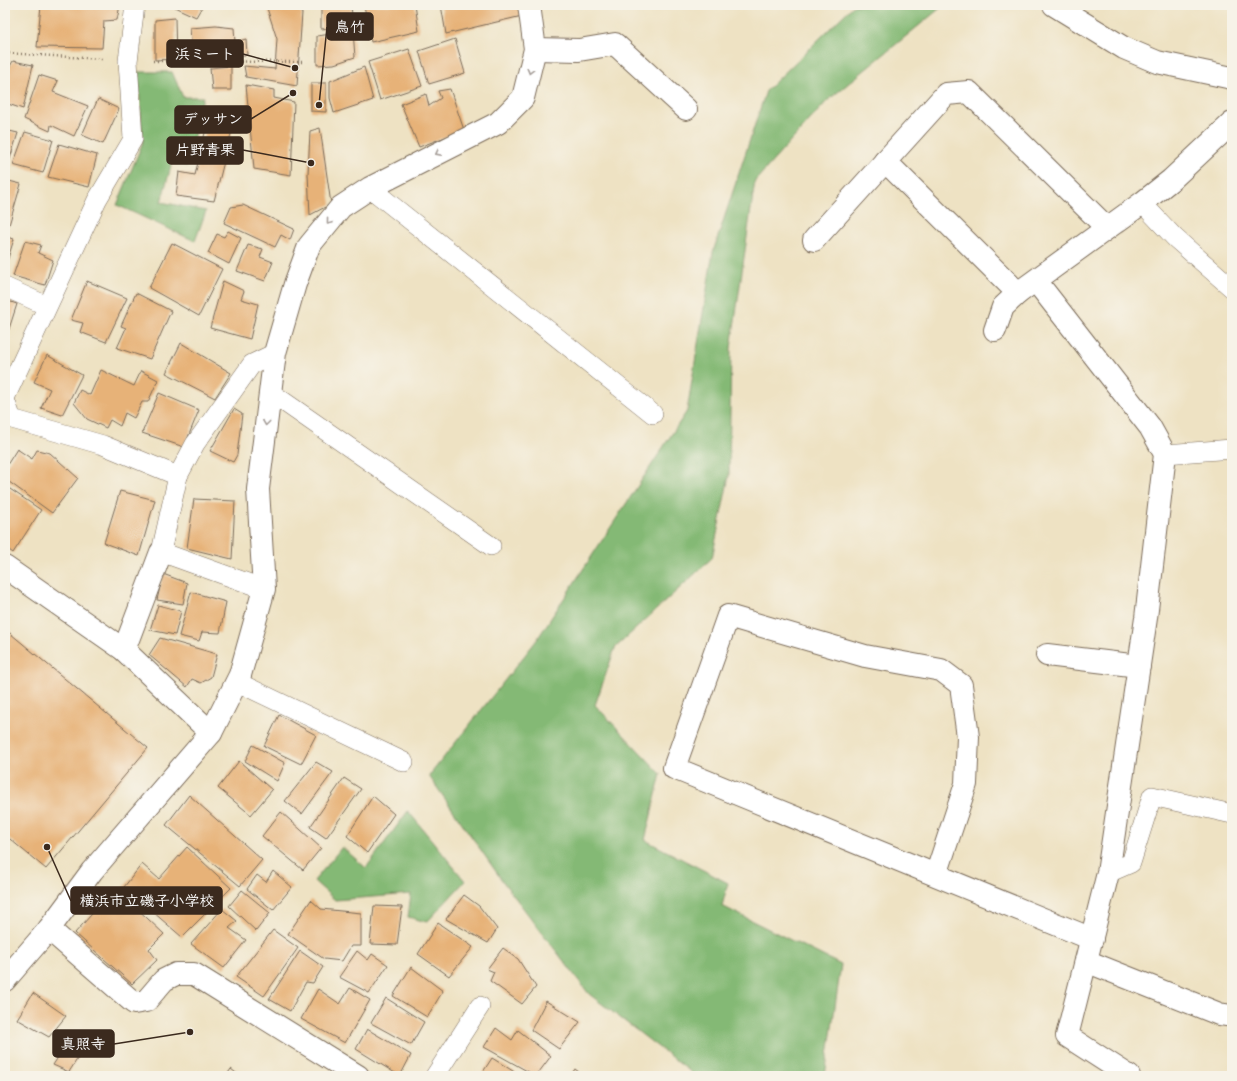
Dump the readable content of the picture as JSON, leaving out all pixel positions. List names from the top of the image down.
{
  "places": [
    "浜ミート",
    "デッサン",
    "鳥竹",
    "片野青果",
    "横浜市立磯子小学校",
    "真照寺"
  ]
}
